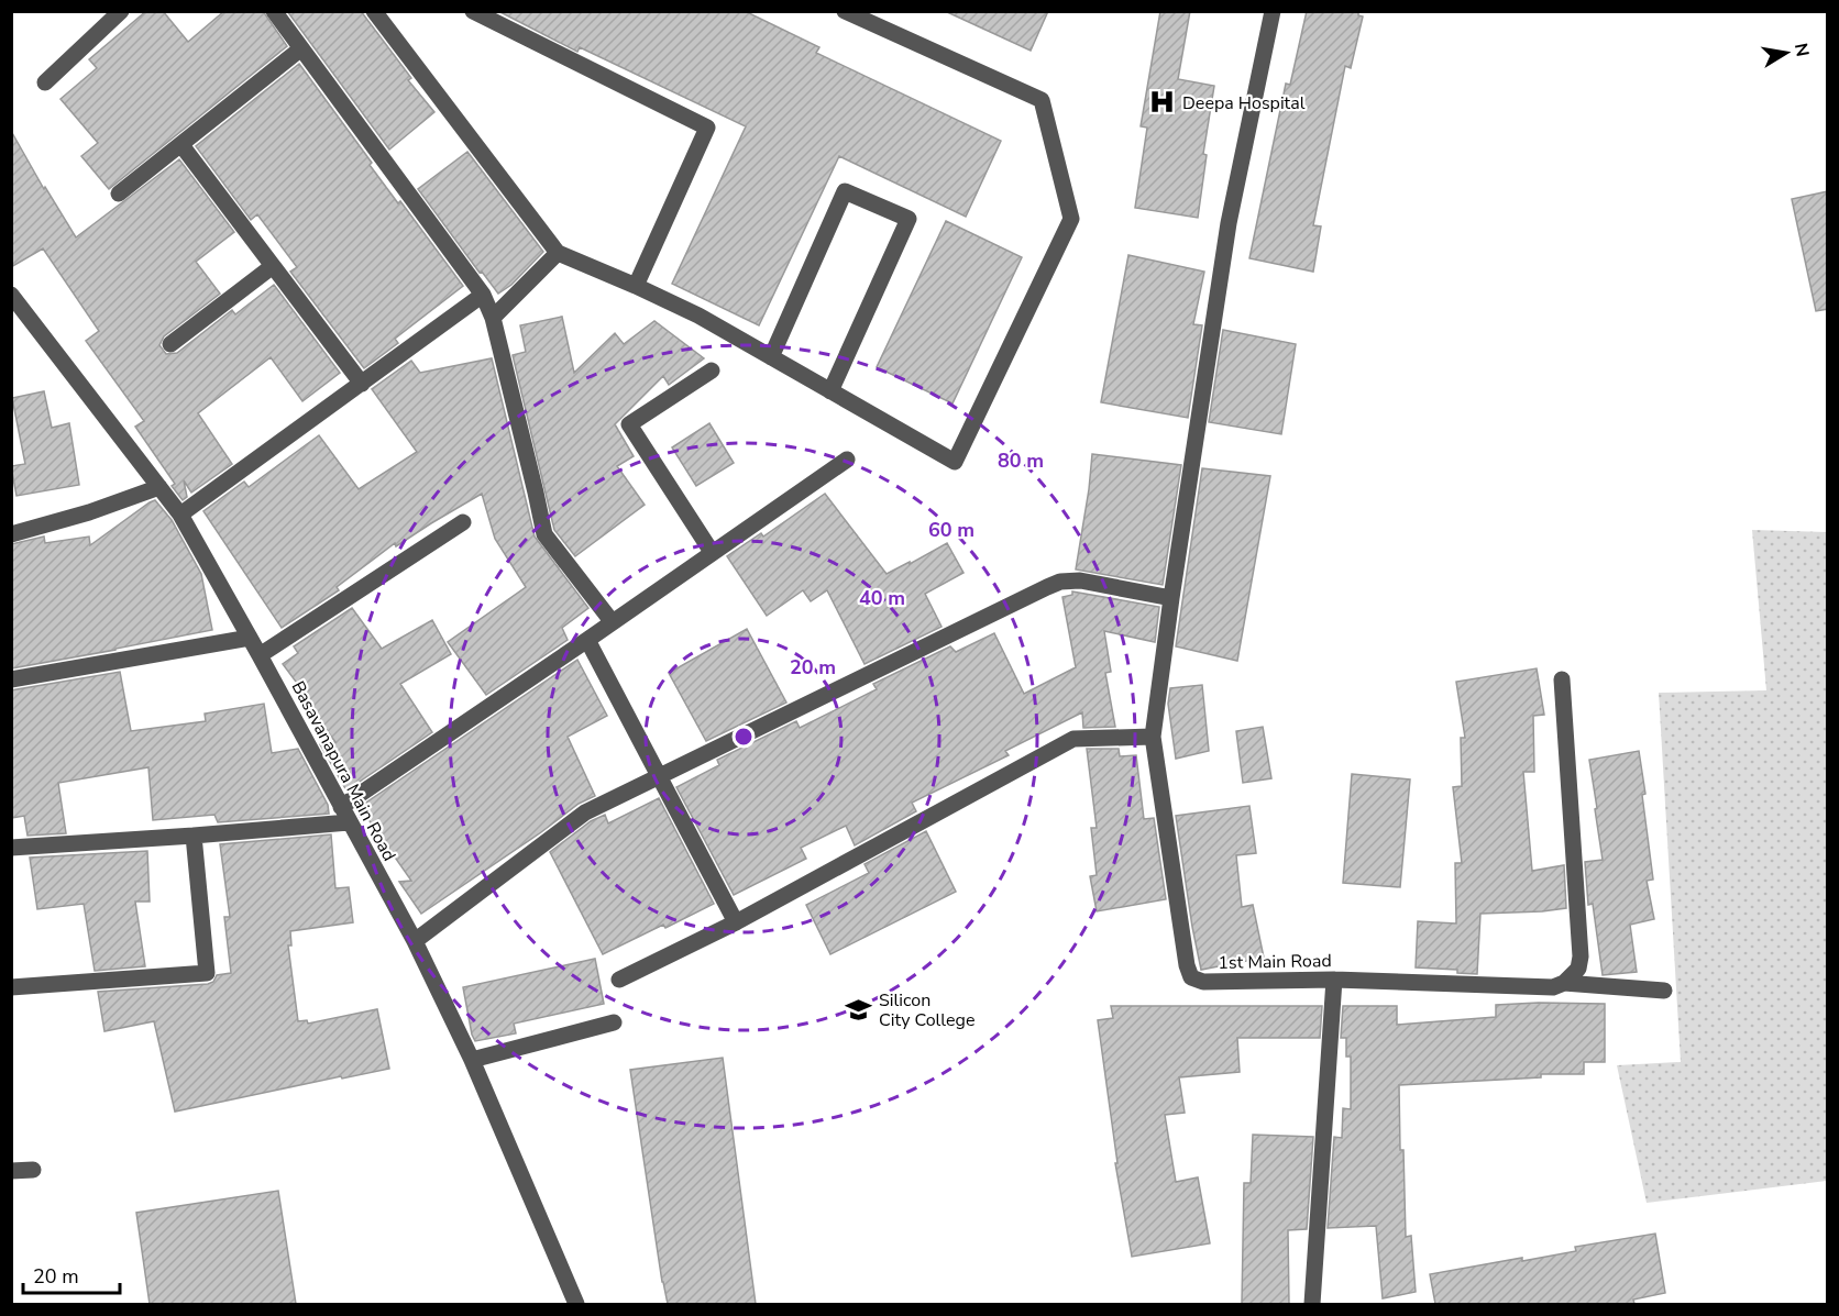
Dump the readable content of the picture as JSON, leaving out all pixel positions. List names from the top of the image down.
{
  "streets": {
    "street": ["Basavanapura Main Road", "1st Main Road"]
  },
  "places": {
    "hospital": ["Deepa Hospital"],
    "school or university": ["Silicon City College"]
  },
  "scale_bar": "20 m",
  "north": "right",
  "rings": [
    "80 m",
    "60 m",
    "40 m",
    "20 m"
  ]
}
